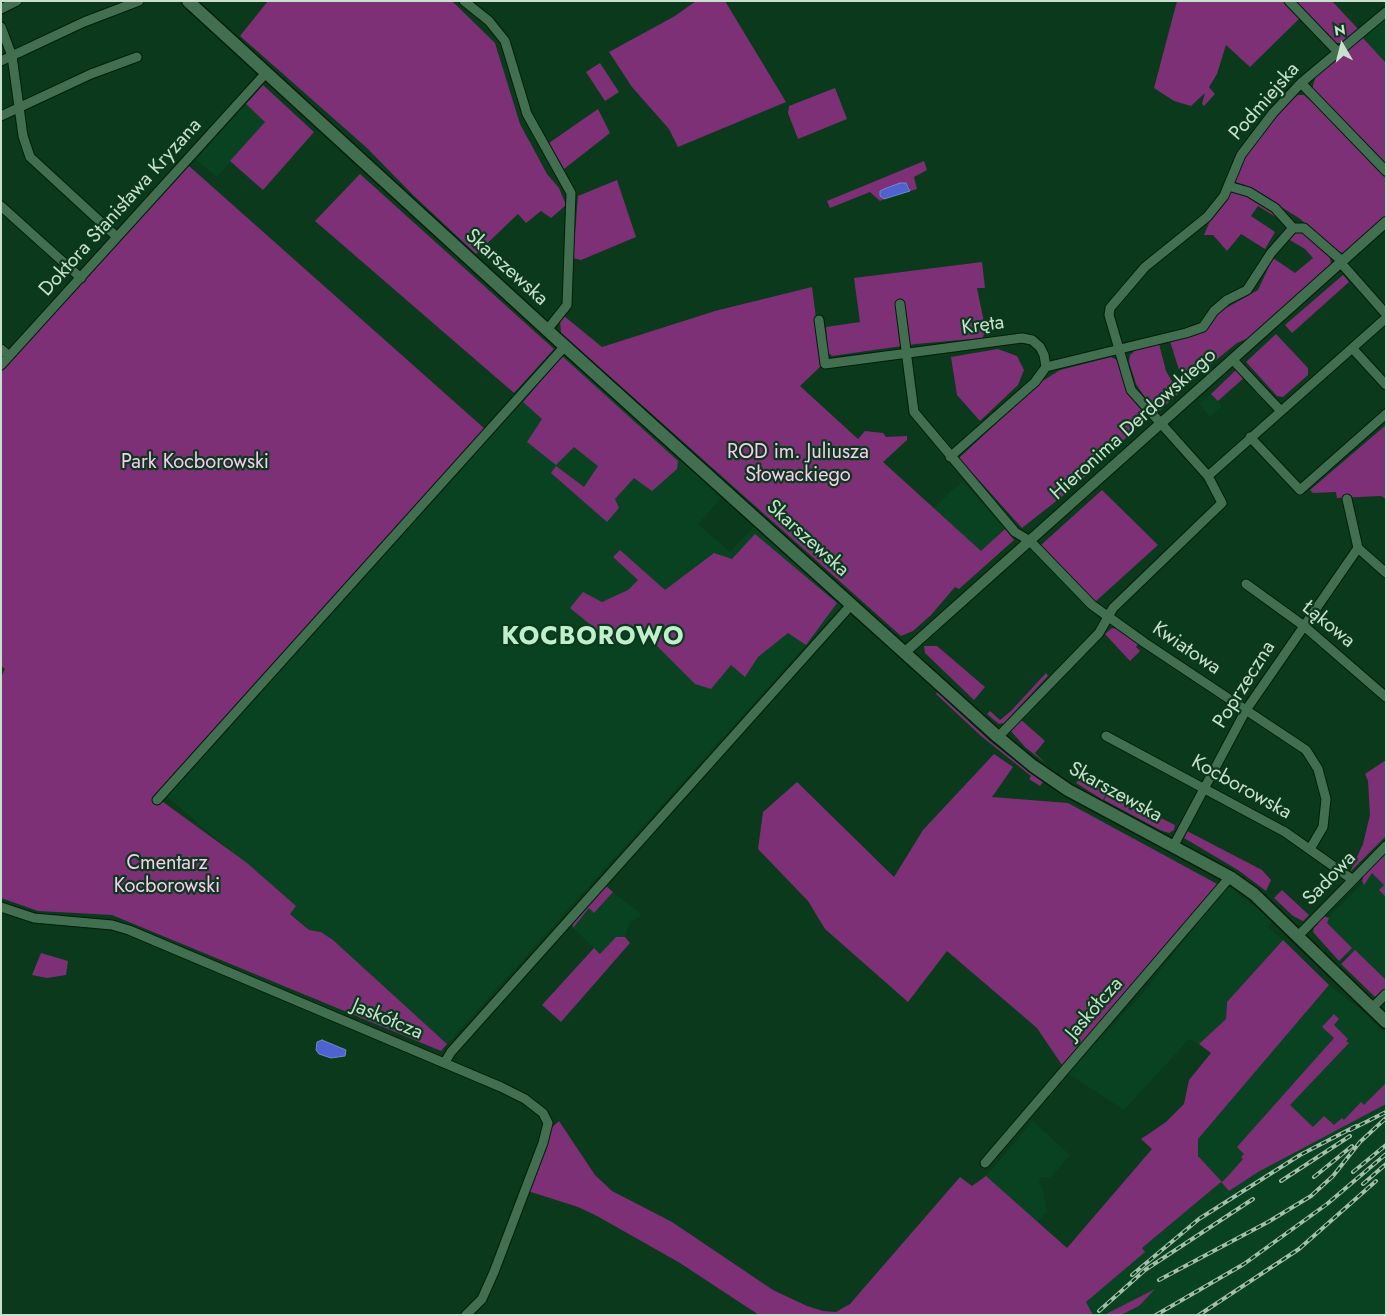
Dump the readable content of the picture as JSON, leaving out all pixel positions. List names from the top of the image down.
{
  "streets": {
    "main road": ["Skarszewska"],
    "street": [
      "Podmiejska",
      "Doktora Stanisława Kryzana",
      "Kręta",
      "Hieronima Derdowskiego",
      "Łąkowa",
      "Kwiatowa",
      "Poprzeczna",
      "Kocborowska",
      "Sadowa",
      "Jaskółcza"
    ]
  },
  "crossings": [
    ["Doktora Stanisława Kryzana", "Skarszewska"],
    ["Skarszewska", "Hieronima Derdowskiego"],
    ["Skarszewska", "Poprzeczna"],
    ["Skarszewska", "Sadowa"],
    ["Skarszewska", "Jaskółcza"],
    ["Hieronima Derdowskiego", "Kwiatowa"],
    ["Łąkowa", "Poprzeczna"],
    ["Kwiatowa", "Poprzeczna"],
    ["Kwiatowa", "Kocborowska"],
    ["Poprzeczna", "Kocborowska"],
    ["Kocborowska", "Sadowa"]
  ],
  "districts": ["KOCBOROWO"],
  "parks": ["ROD im. Juliusza Słowackiego", "Park Kocborowski", "Cmentarz Kocborowski"],
  "north": "top"
}
